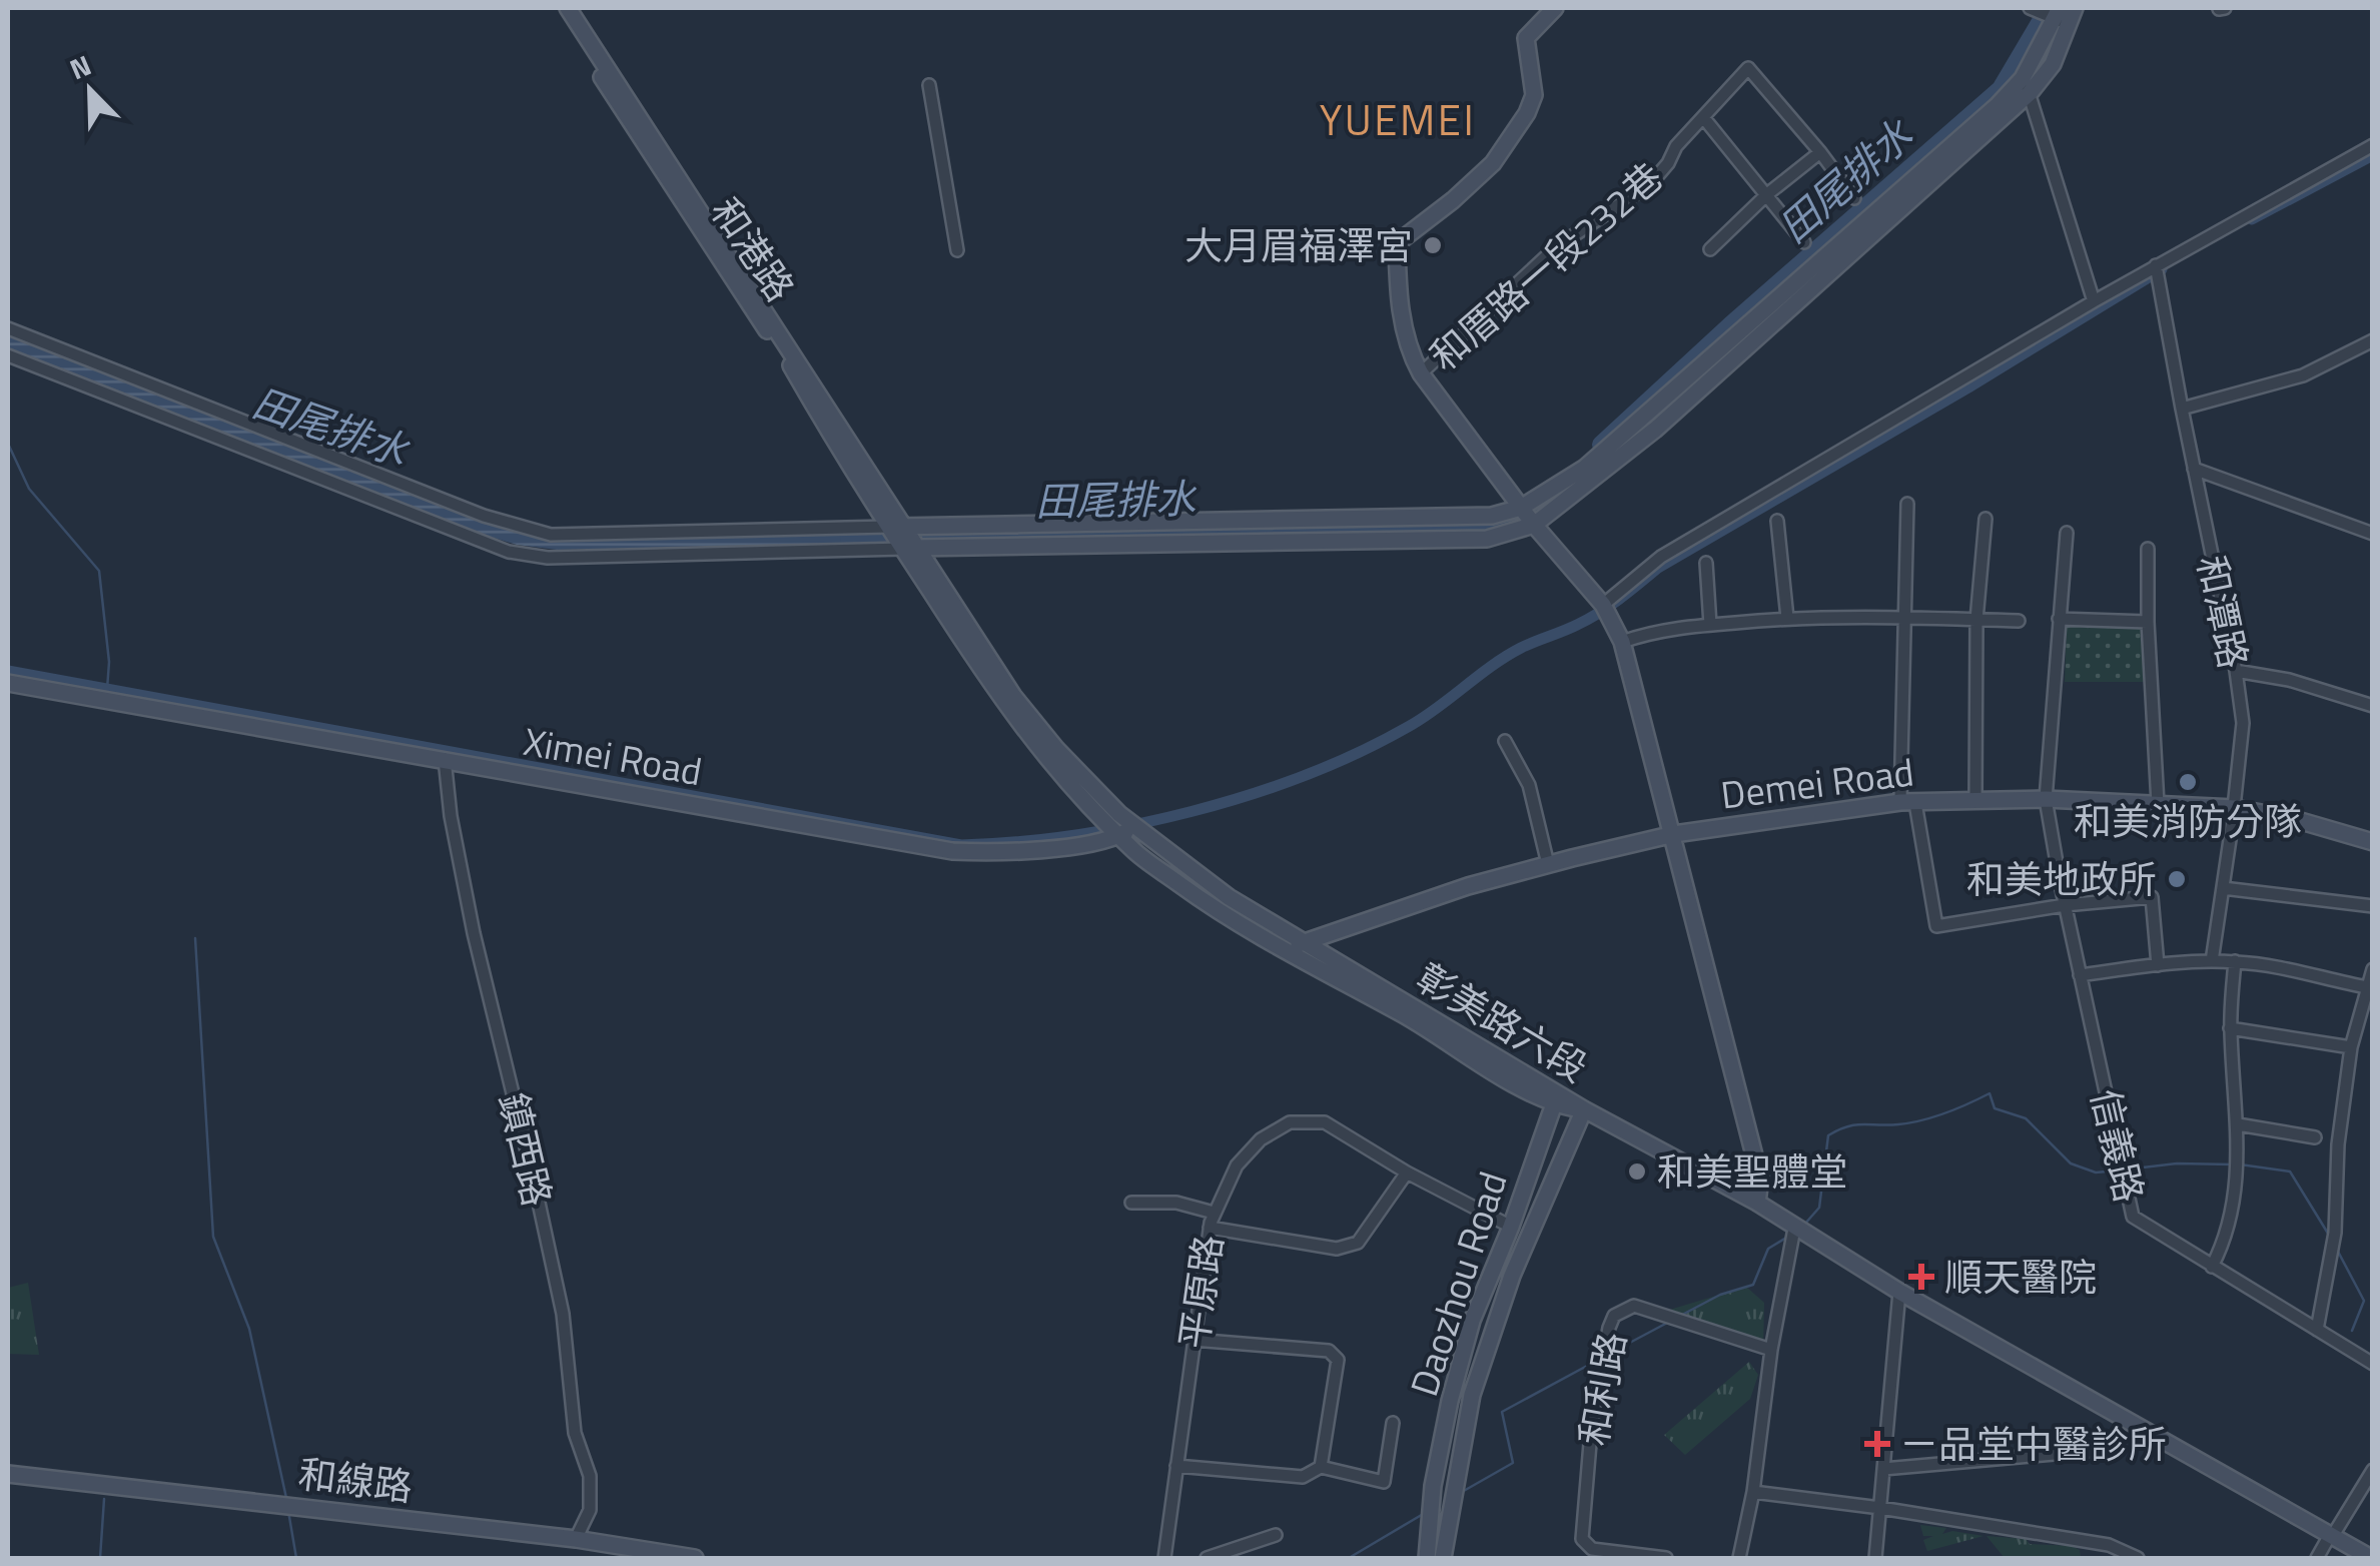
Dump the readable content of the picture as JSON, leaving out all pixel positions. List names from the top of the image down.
{
  "streets": {
    "street": [
      "和港路",
      "和厝路一段232巷",
      "和潭路",
      "Ximei Road",
      "Demei Road",
      "彰美路六段",
      "信義路",
      "鎮西路",
      "Daozhou Road",
      "平原路",
      "和利路",
      "和線路"
    ]
  },
  "crossings": [
    ["和港路", "Ximei Road"],
    ["和港路", "彰美路六段"],
    ["和潭路", "Demei Road"],
    ["Ximei Road", "彰美路六段"],
    ["Ximei Road", "鎮西路"],
    ["Demei Road", "彰美路六段"],
    ["Demei Road", "信義路"],
    ["彰美路六段", "Daozhou Road"],
    ["鎮西路", "和線路"],
    ["Daozhou Road", "平原路"]
  ],
  "districts": ["YUEMEI"],
  "water": ["田尾排水"],
  "places": {
    "other": [
      "大月眉福澤宮",
      "和美消防分隊",
      "和美地政所",
      "和美聖體堂"
    ],
    "health": ["順天醫院", "ㄧ品堂中醫診所"]
  },
  "north": "top left"
}
